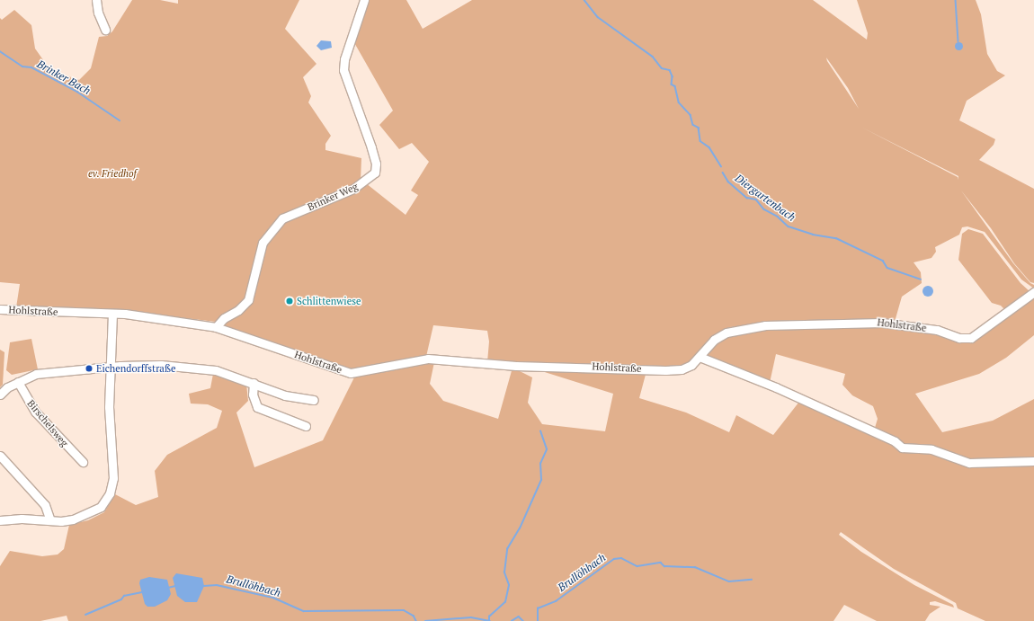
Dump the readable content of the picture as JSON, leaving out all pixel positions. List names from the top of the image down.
{
  "streets": {
    "street": ["Brinker Weg", "Hohlstraße", "Birschelsweg"]
  },
  "crossings": [
    ["Brinker Weg", "Hohlstraße"]
  ],
  "water": ["Brinker Bach", "Diergartenbach", "Brullöhbach"],
  "parks": ["ev. Friedhof"],
  "places": ["Schlittenwiese", "Eichendorffstraße"]
}
